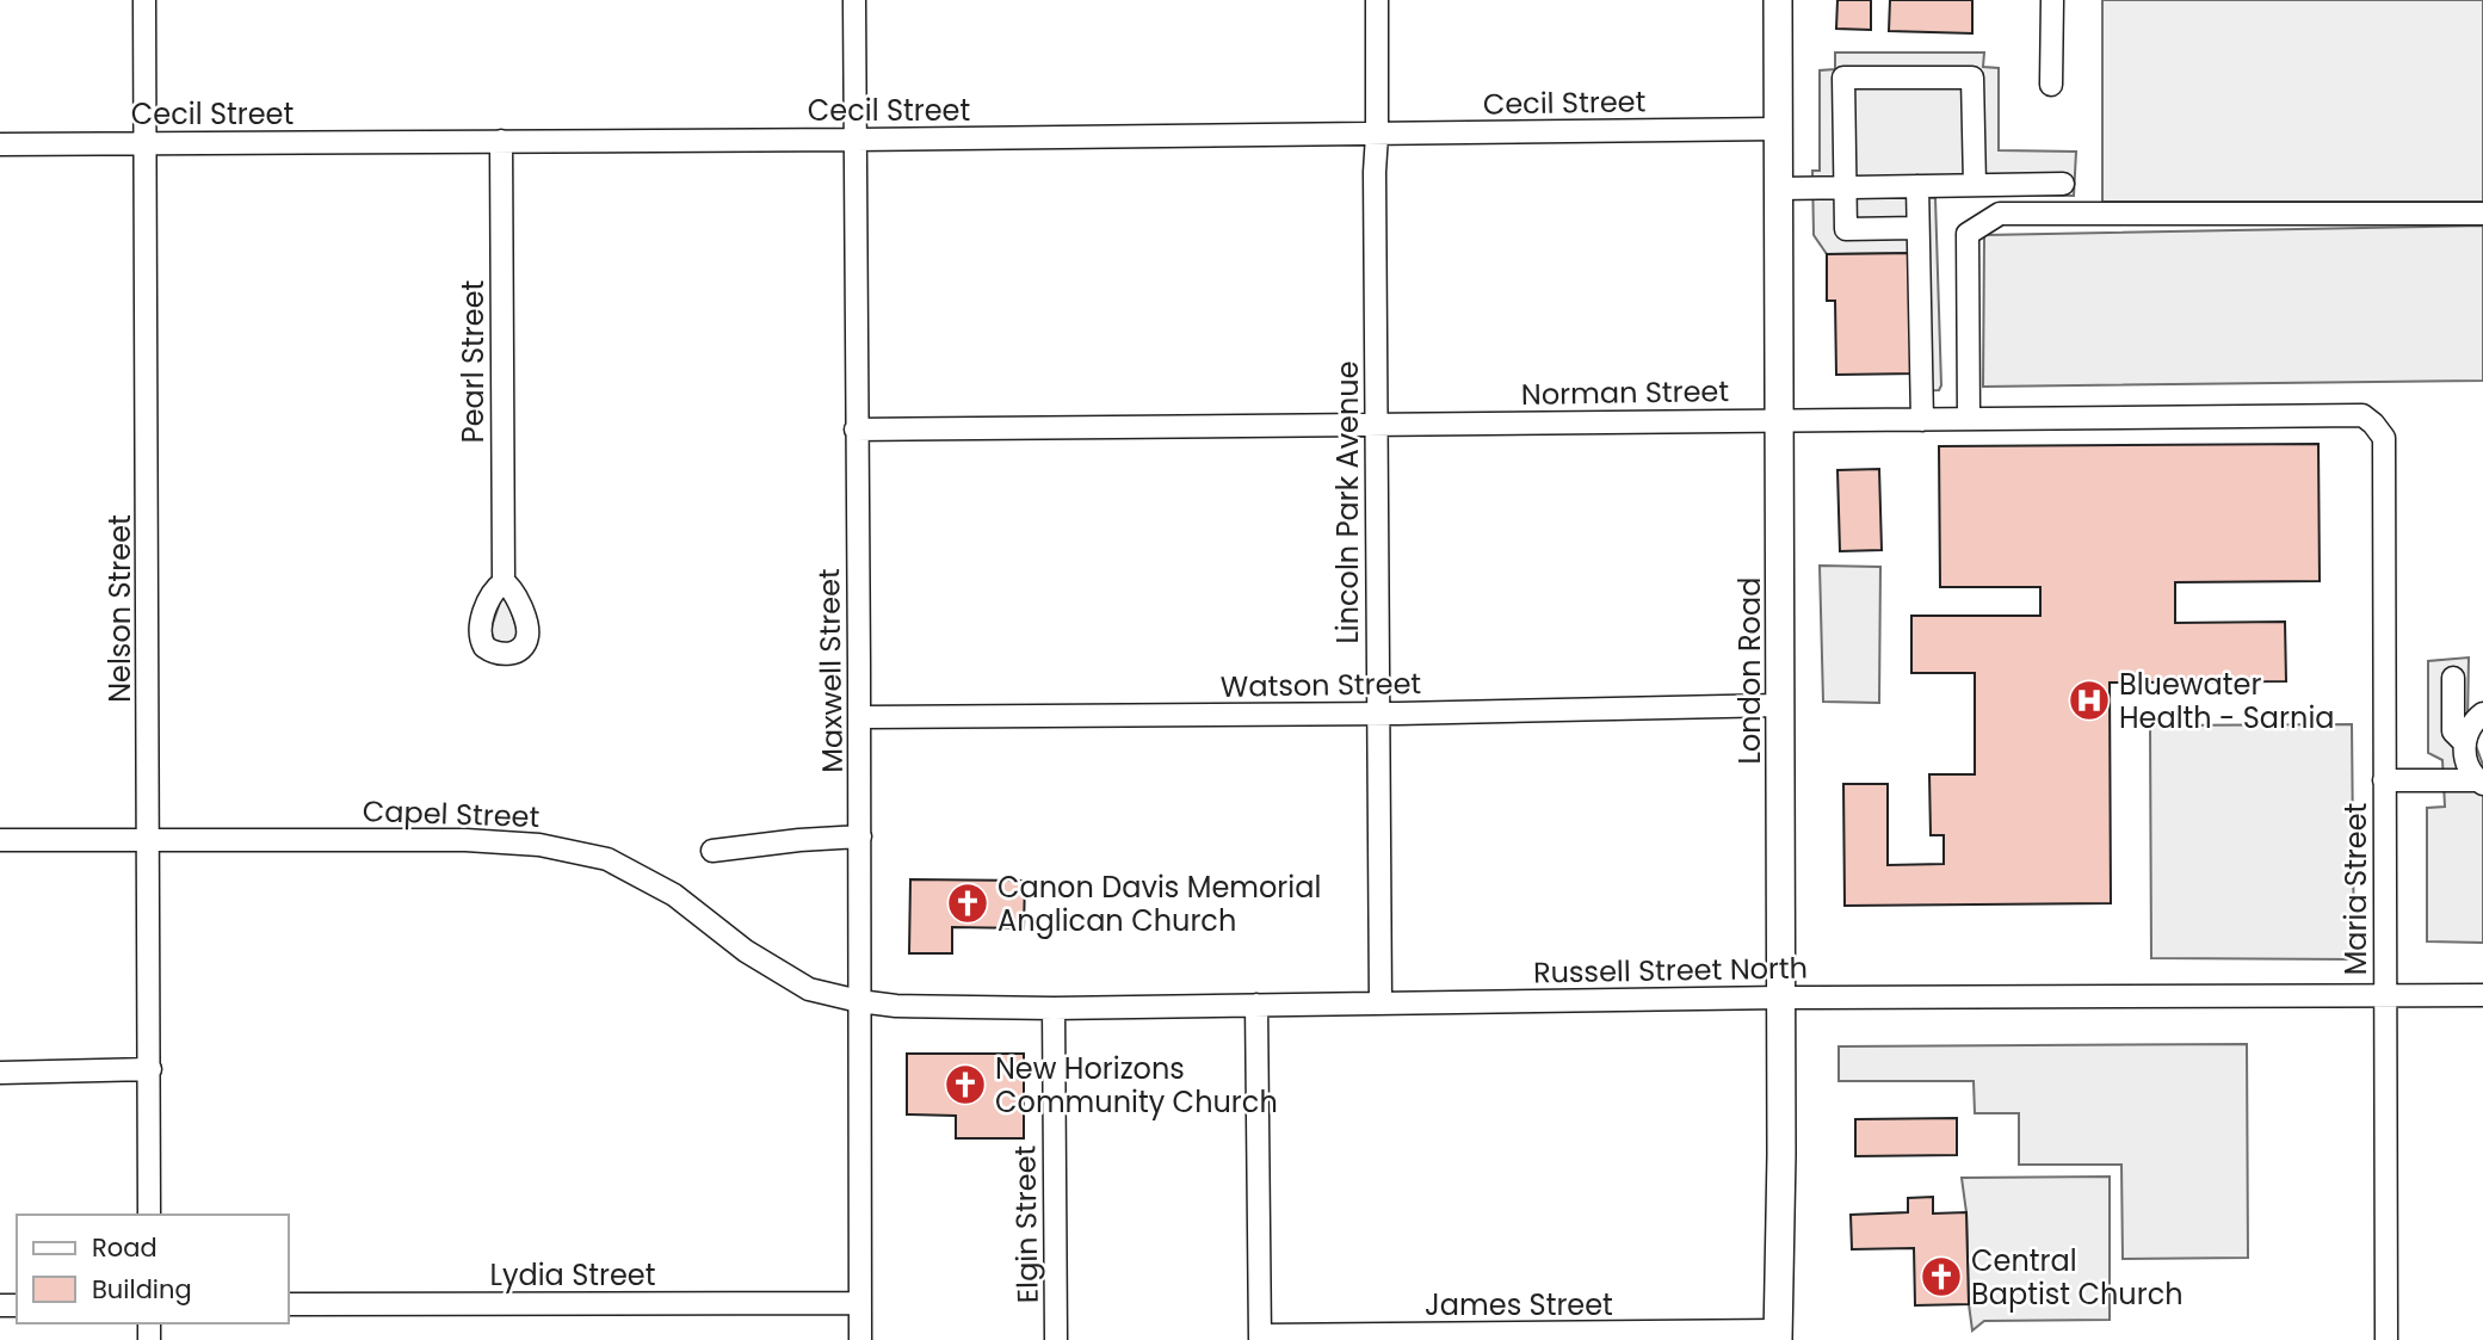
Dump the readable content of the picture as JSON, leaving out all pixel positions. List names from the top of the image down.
{
  "streets": {
    "main road": ["London Road"],
    "street": [
      "Cecil Street",
      "Pearl Street",
      "Norman Street",
      "Lincoln Park Avenue",
      "Nelson Street",
      "Maxwell Street",
      "Watson Street",
      "Capel Street",
      "Maria Street",
      "Russell Street North",
      "Elgin Street",
      "Lydia Street",
      "James Street"
    ]
  },
  "crossings": [
    ["Cecil Street", "Pearl Street"],
    ["Cecil Street", "Lincoln Park Avenue"],
    ["Cecil Street", "Nelson Street"],
    ["Cecil Street", "Maxwell Street"],
    ["Cecil Street", "London Road"],
    ["Norman Street", "Lincoln Park Avenue"],
    ["Norman Street", "Maxwell Street"],
    ["Norman Street", "London Road"],
    ["Norman Street", "Maria Street"],
    ["Lincoln Park Avenue", "Watson Street"],
    ["Lincoln Park Avenue", "Russell Street North"],
    ["Nelson Street", "Capel Street"],
    ["Maxwell Street", "Watson Street"],
    ["Maxwell Street", "Capel Street"],
    ["Maxwell Street", "Russell Street North"],
    ["Maxwell Street", "Lydia Street"],
    ["London Road", "Watson Street"],
    ["London Road", "Russell Street North"],
    ["London Road", "James Street"],
    ["Capel Street", "Russell Street North"],
    ["Maria Street", "Russell Street North"],
    ["Russell Street North", "Elgin Street"]
  ],
  "places": {
    "hospital": ["Bluewater Health - Sarnia"],
    "church": ["Canon Davis Memorial Anglican Church", "New Horizons Community Church", "Central Baptist Church"]
  },
  "legend": ["Road", "Building"]
}
